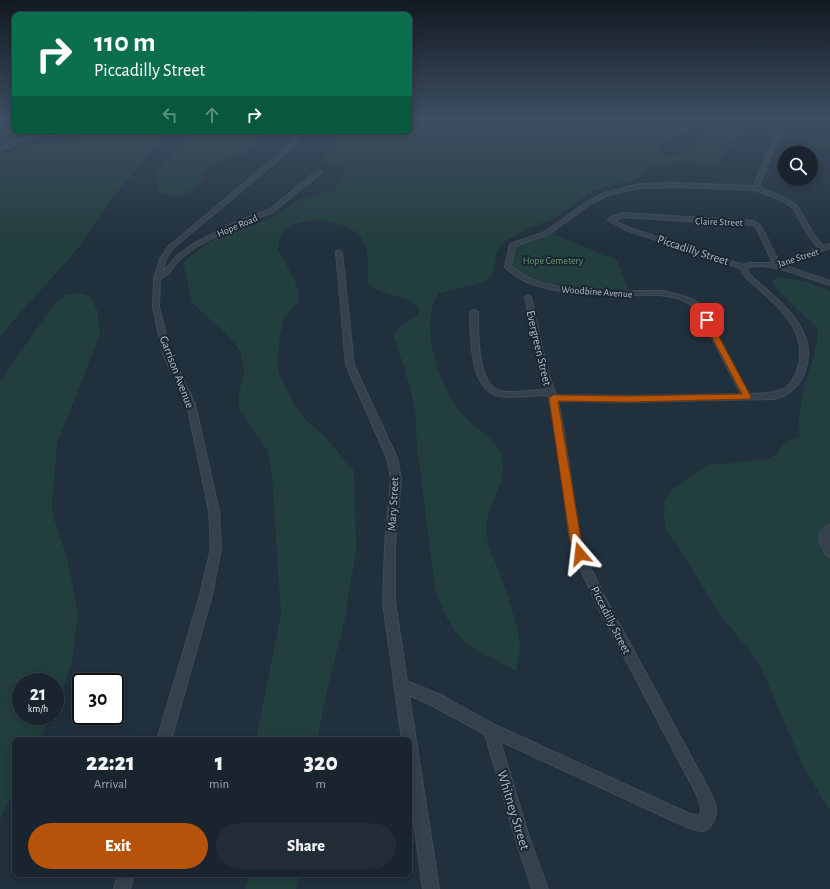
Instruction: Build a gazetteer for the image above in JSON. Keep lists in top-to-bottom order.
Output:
{
  "streets": {
    "street": [
      "Claire Street",
      "Hope Road",
      "Piccadilly Street",
      "Jane Street",
      "Woodbine Avenue",
      "Evergreen Street",
      "Garrison Avenue",
      "Mary Street",
      "Whitney Street"
    ]
  },
  "crossings": [
    ["Claire Street", "Piccadilly Street"],
    ["Claire Street", "Jane Street"],
    ["Hope Road", "Garrison Avenue"],
    ["Piccadilly Street", "Jane Street"],
    ["Piccadilly Street", "Woodbine Avenue"],
    ["Piccadilly Street", "Evergreen Street"],
    ["Piccadilly Street", "Mary Street"],
    ["Piccadilly Street", "Whitney Street"]
  ],
  "parks": ["Hope Cemetery"],
  "page": {
    "turn": ["110 m", "Piccadilly Street"],
    "speed": "21 km/h",
    "limit": "30",
    "eta": [
      "22:21",
      "Arrival",
      "1",
      "min",
      "320",
      "m"
    ],
    "buttons": ["Exit", "Share"]
  }
}
